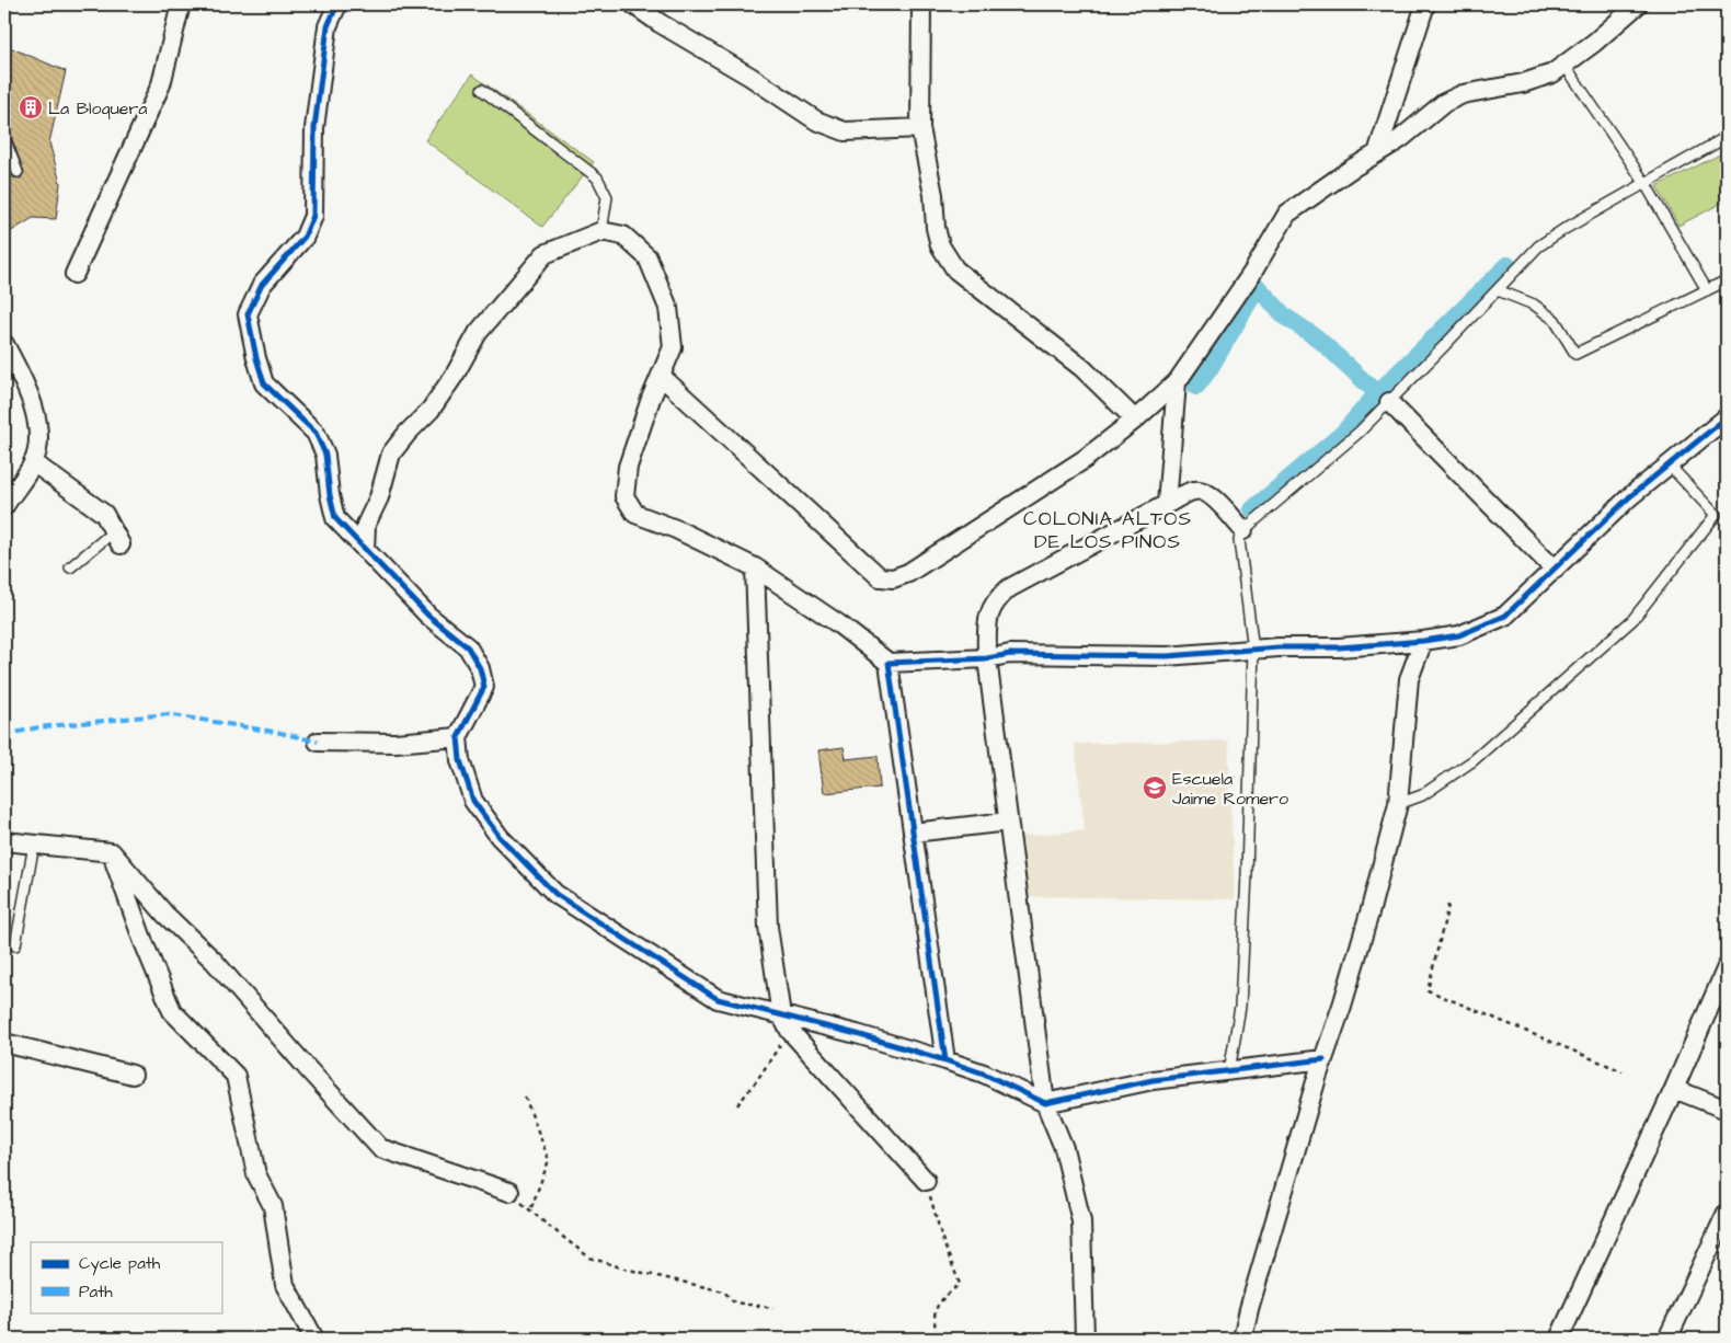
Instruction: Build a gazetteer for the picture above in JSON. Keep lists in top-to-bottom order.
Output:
{
  "districts": ["COLONIA ALTOS DE LOS PINOS"],
  "places": {
    "building": ["La Bloquera"],
    "school or university": ["Escuela Jaime Romero"]
  },
  "legend": ["Cycle path", "Path"]
}
